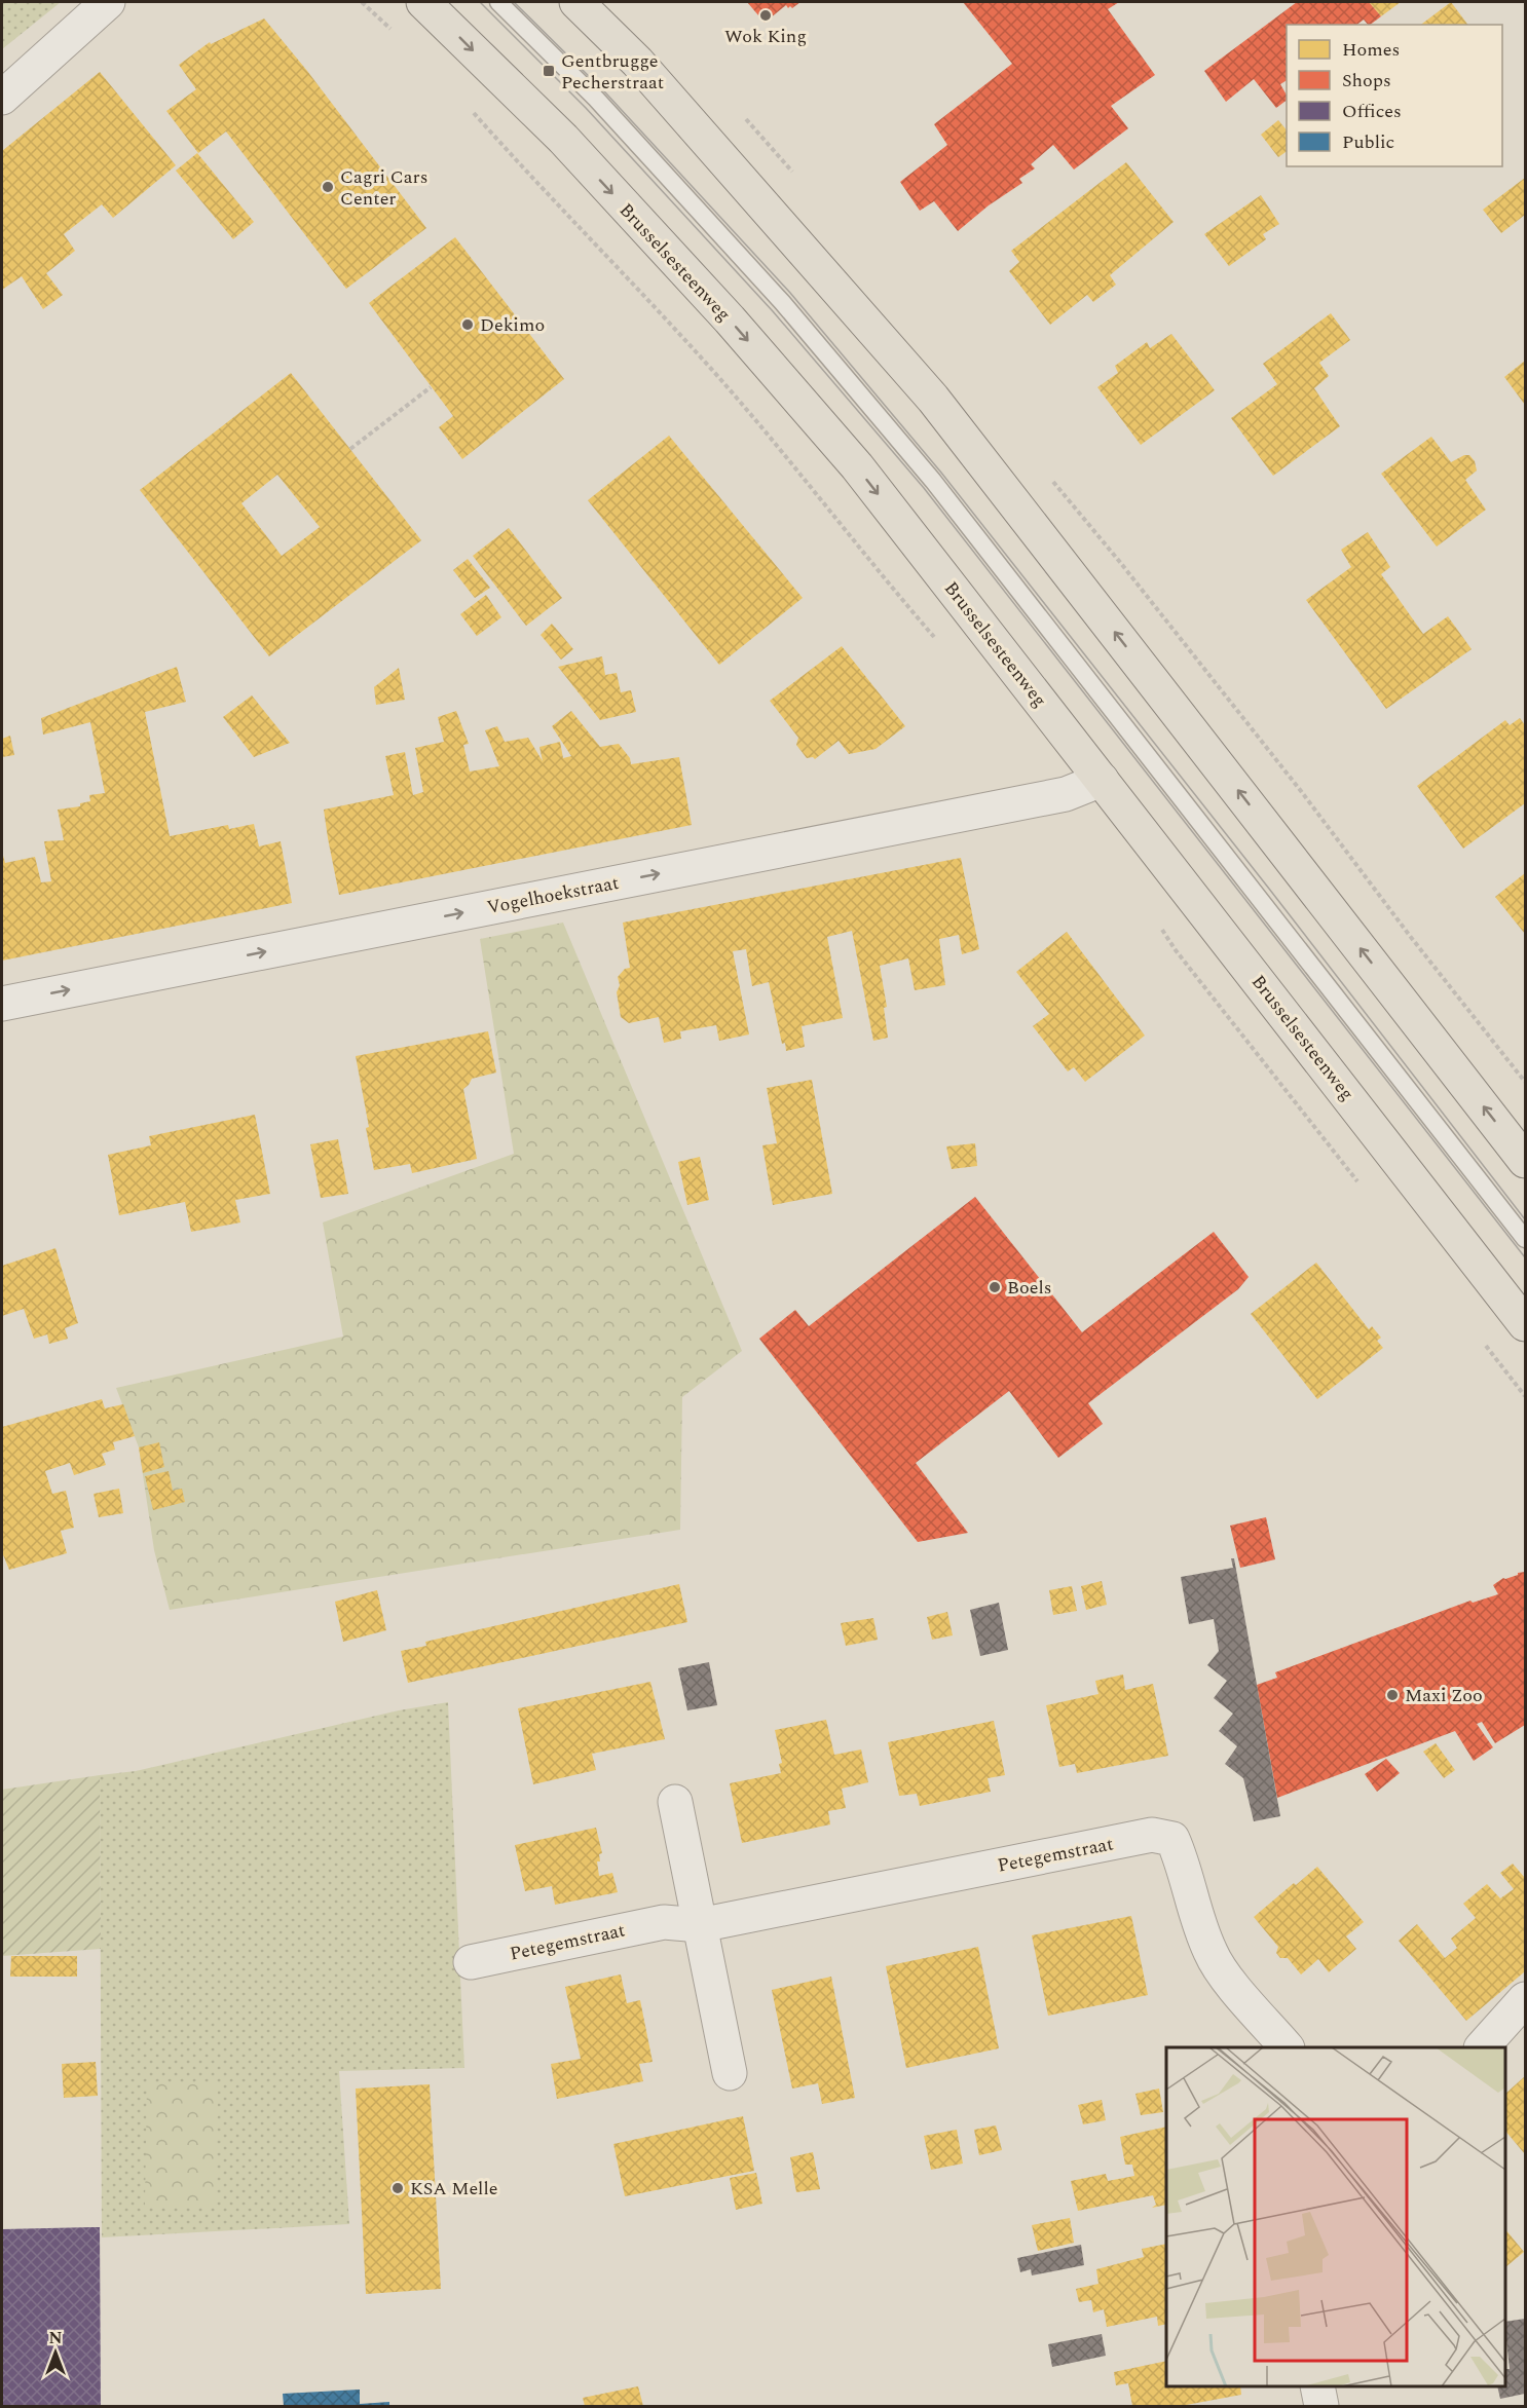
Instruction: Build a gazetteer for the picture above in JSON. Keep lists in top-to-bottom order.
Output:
{
  "streets": {
    "main road": ["Brusselsesteenweg"],
    "street": ["Vogelhoekstraat", "Petegemstraat"]
  },
  "crossings": [
    ["Brusselsesteenweg", "Vogelhoekstraat"]
  ],
  "one_way": ["Vogelhoekstraat"],
  "places": {
    "other": [
      "Wok King",
      "Cagri Cars Center",
      "Dekimo",
      "Boels",
      "Maxi Zoo",
      "KSA Melle"
    ],
    "transit": ["Gentbrugge Pecherstraat"]
  },
  "legend": [
    "Homes",
    "Shops",
    "Offices",
    "Public"
  ],
  "north": "top"
}
